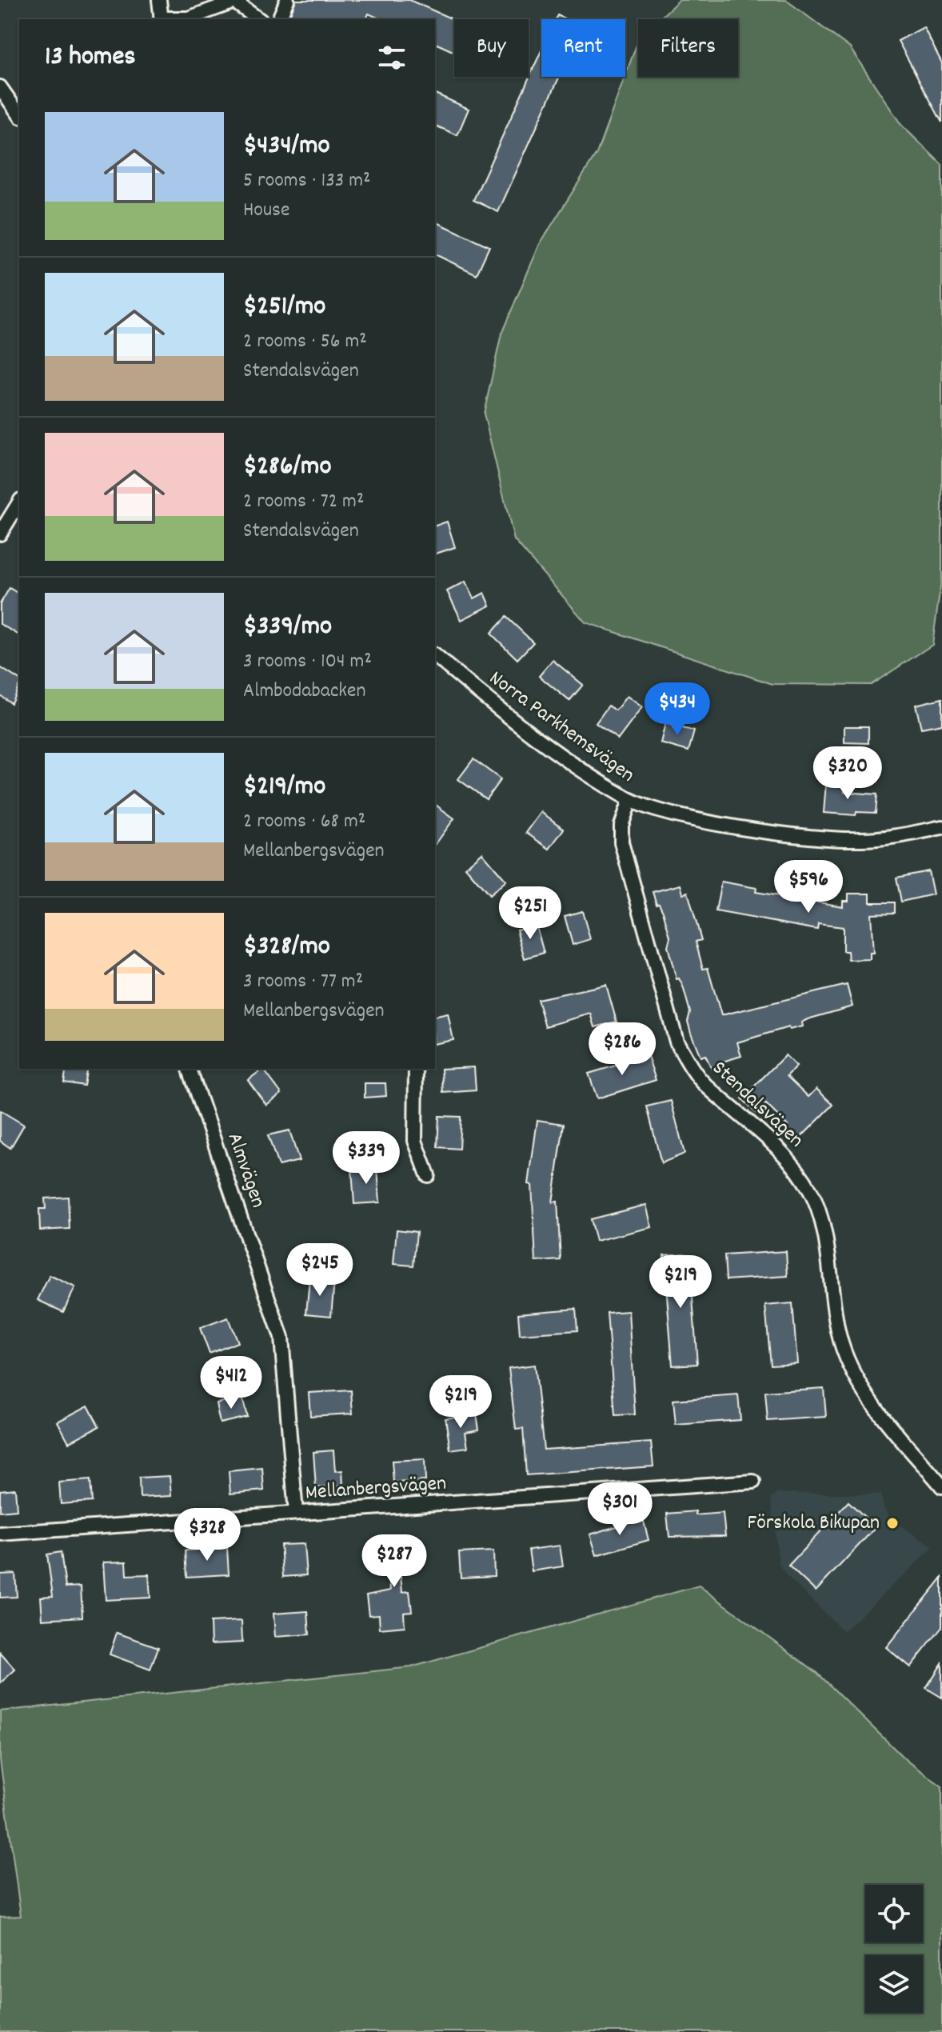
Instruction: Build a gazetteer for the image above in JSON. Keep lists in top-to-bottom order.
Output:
{
  "streets": {
    "street": [
      "Norra Parkhemsvägen",
      "Stendalsvägen",
      "Almvägen",
      "Mellanbergsvägen"
    ]
  },
  "crossings": [
    ["Norra Parkhemsvägen", "Stendalsvägen"],
    ["Almvägen", "Mellanbergsvägen"]
  ],
  "places": ["Förskola Bikupan"],
  "page": {
    "chip": ["Buy", "Rent", "Filters"],
    "heading": "13 homes",
    "list": [
      {
        "name": "$434/mo",
        "note": "5 rooms · 133 m² · House"
      },
      {
        "name": "$251/mo",
        "note": "2 rooms · 56 m² · Stendalsvägen"
      },
      {
        "name": "$286/mo",
        "note": "2 rooms · 72 m² · Stendalsvägen"
      },
      {
        "name": "$339/mo",
        "note": "3 rooms · 104 m² · Almbodabacken"
      },
      {
        "name": "$219/mo",
        "note": "2 rooms · 68 m² · Mellanbergsvägen"
      },
      {
        "name": "$328/mo",
        "note": "3 rooms · 77 m² · Mellanbergsvägen"
      }
    ],
    "price": [
      "$434",
      "$320",
      "$596",
      "$251",
      "$286",
      "$339",
      "$245",
      "$219",
      "$412",
      "$219",
      "$301",
      "$328",
      "$287"
    ]
  }
}
